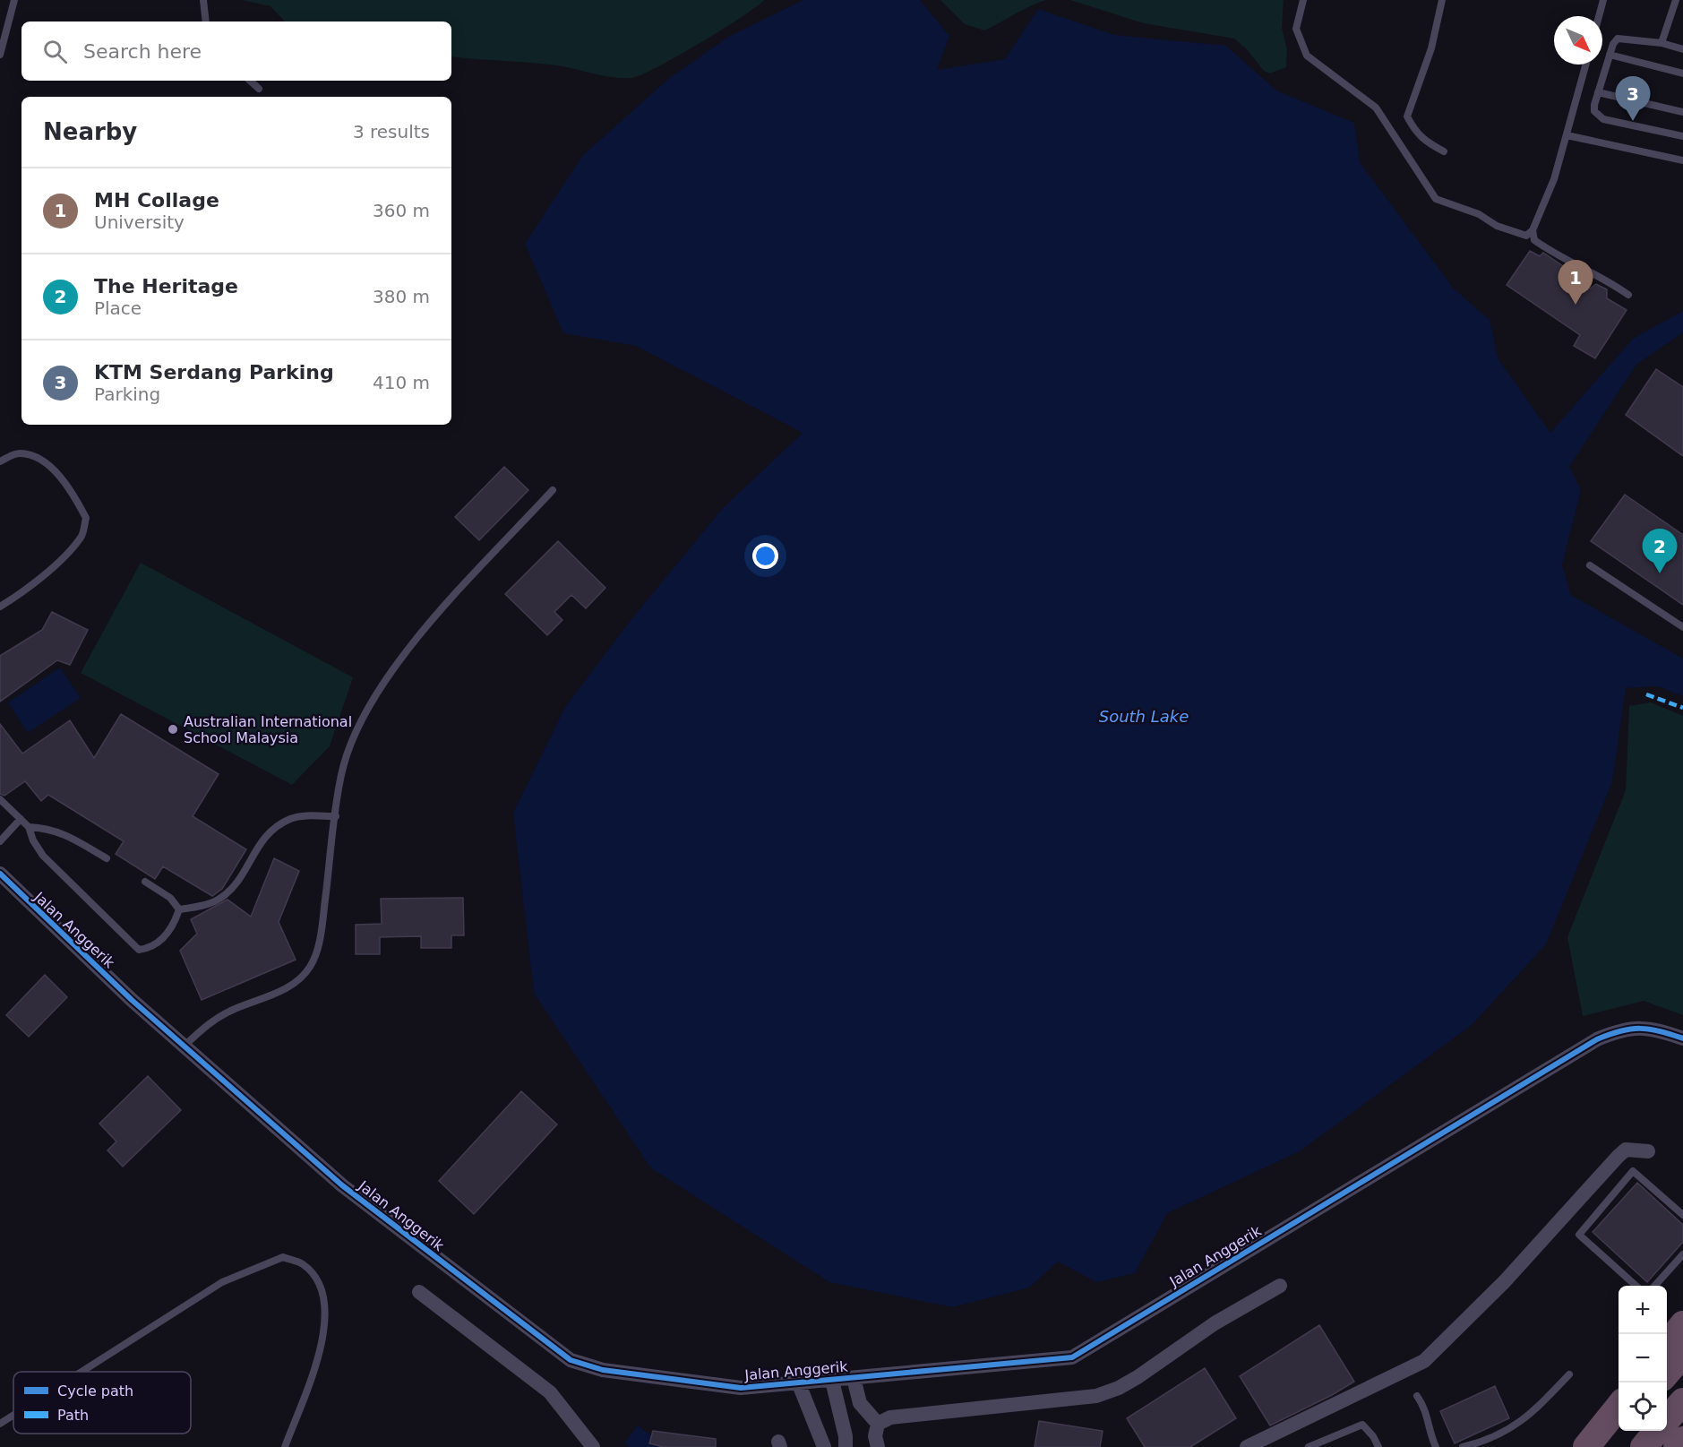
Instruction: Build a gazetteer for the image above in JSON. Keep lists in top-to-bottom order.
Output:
{
  "streets": {
    "street": ["Jalan Anggerik"]
  },
  "water": ["South Lake"],
  "places": ["Australian International School Malaysia"],
  "legend": ["Cycle path", "Path"],
  "north": "bottom right",
  "page": {
    "search": "Search here",
    "pins": ["3", "1", "2"],
    "heading": ["Nearby", "3 results"],
    "list": [
      {
        "mark": "1",
        "name": "MH Collage",
        "note": "University",
        "value": "360 m"
      },
      {
        "mark": "2",
        "name": "The Heritage",
        "note": "Place",
        "value": "380 m"
      },
      {
        "mark": "3",
        "name": "KTM Serdang Parking",
        "note": "Parking",
        "value": "410 m"
      }
    ],
    "map_buttons": ["+", "−"]
  }
}
